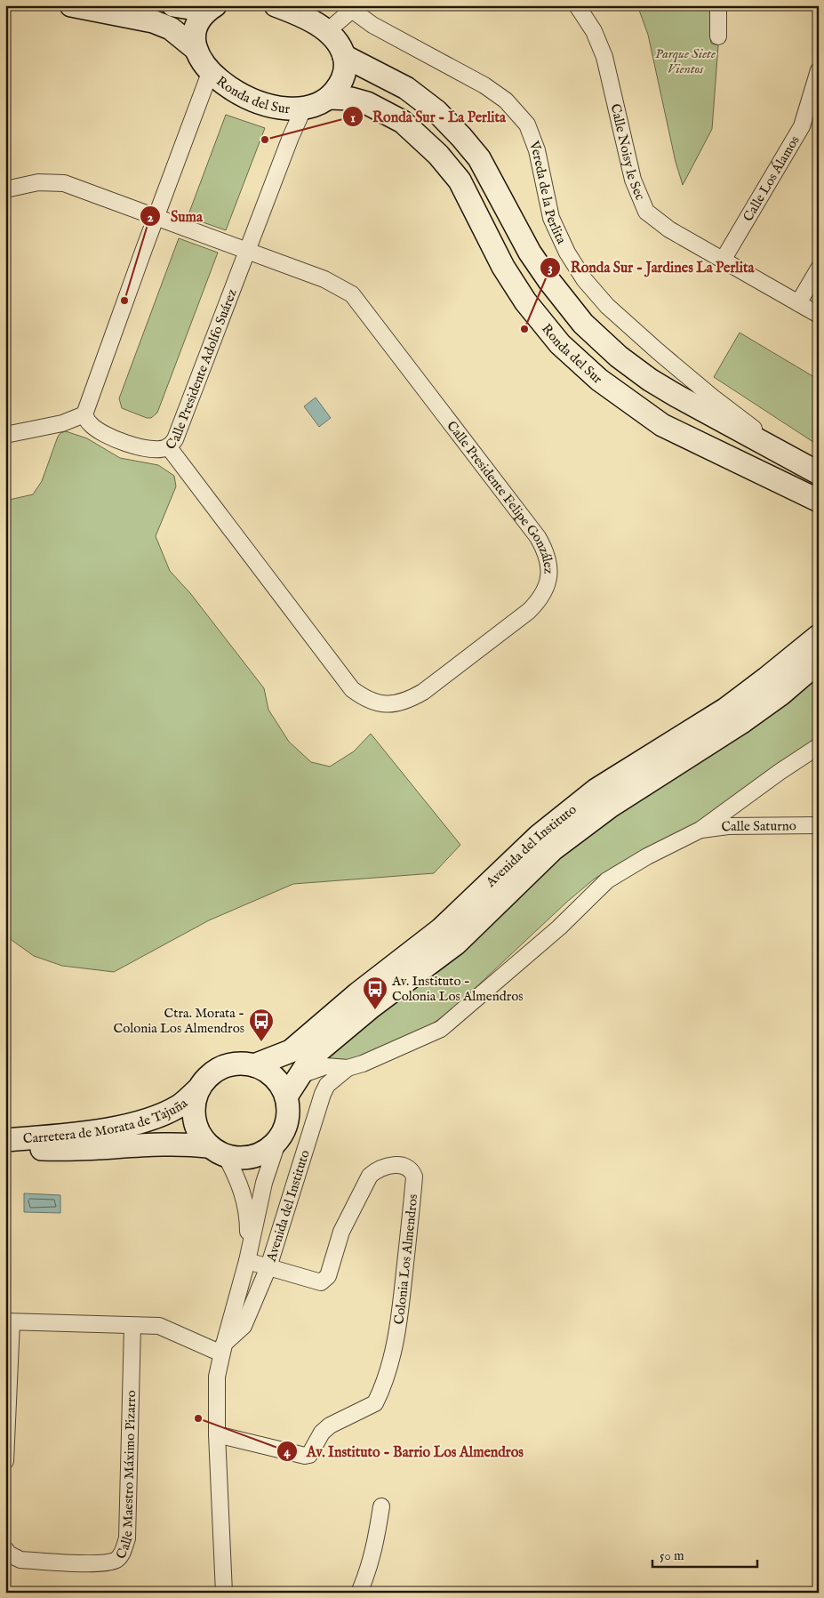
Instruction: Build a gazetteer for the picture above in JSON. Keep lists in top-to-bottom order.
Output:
{
  "streets": {
    "main road": ["Ronda del Sur", "Avenida del Instituto", "Carretera de Morata de Tajuña"],
    "street": [
      "Calle Noisy le Sec",
      "Calle Los Álamos",
      "Vereda de la Perlita",
      "Calle Presidente Adolfo Suárez",
      "Calle Presidente Felipe González",
      "Calle Saturno",
      "Colonia Los Almendros",
      "Calle Maestro Máximo Pizarro"
    ]
  },
  "crossings": [
    ["Ronda del Sur", "Vereda de la Perlita"],
    ["Ronda del Sur", "Calle Presidente Adolfo Suárez"],
    ["Calle Noisy le Sec", "Calle Los Álamos"],
    ["Calle Presidente Adolfo Suárez", "Calle Presidente Felipe González"],
    ["Calle Saturno", "Avenida del Instituto"],
    ["Avenida del Instituto", "Carretera de Morata de Tajuña"],
    ["Avenida del Instituto", "Colonia Los Almendros"]
  ],
  "parks": ["Parque Siete Vientos"],
  "places": {
    "other": [
      "Ronda Sur - La Perlita",
      "Suma",
      "Ronda Sur - Jardines La Perlita",
      "Av. Instituto - Barrio Los Almendros"
    ],
    "bus stop": ["Av. Instituto - Colonia Los Almendros", "Ctra. Morata - Colonia Los Almendros"]
  },
  "scale_bar": "50 m"
}
